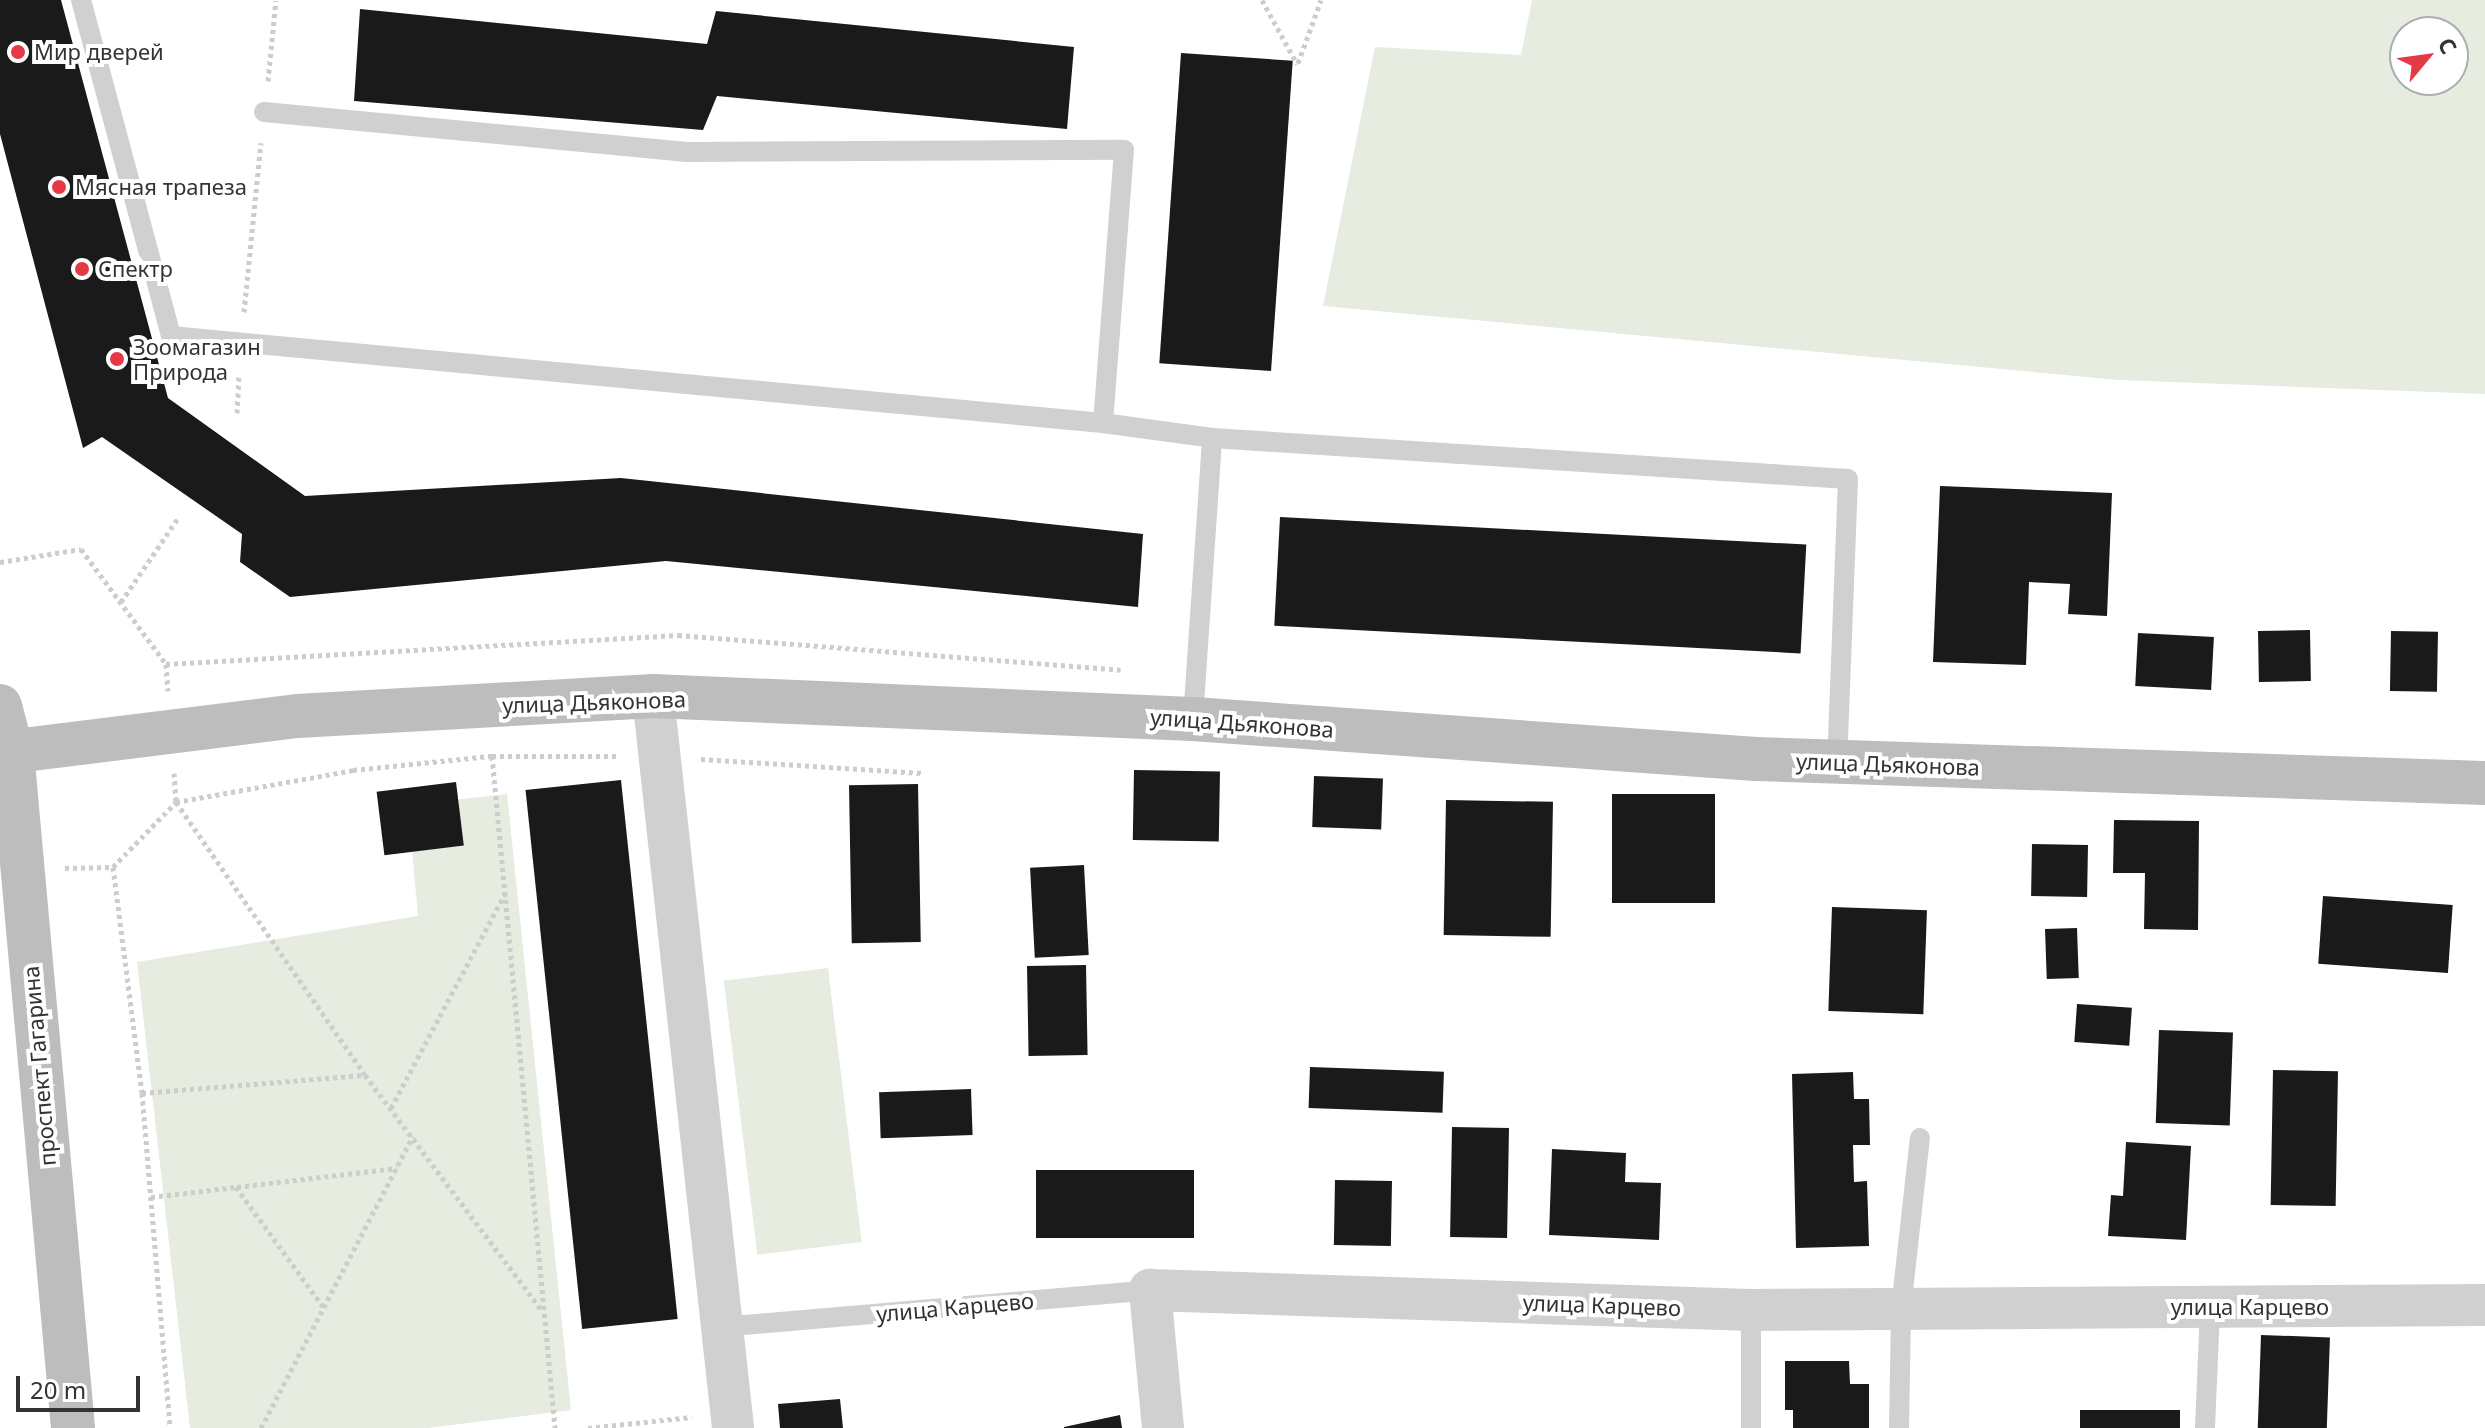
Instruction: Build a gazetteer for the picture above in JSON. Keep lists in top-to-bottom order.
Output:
{
  "streets": {
    "main road": ["улица Дьяконова", "проспект Гагарина"],
    "street": ["улица Карцево"]
  },
  "crossings": [
    ["улица Дьяконова", "проспект Гагарина"]
  ],
  "places": [
    "Мир дверей",
    "Мясная трапеза",
    "Спектр",
    "Зоомагазин Природа"
  ],
  "scale_bar": "20 m",
  "north": "top right"
}
